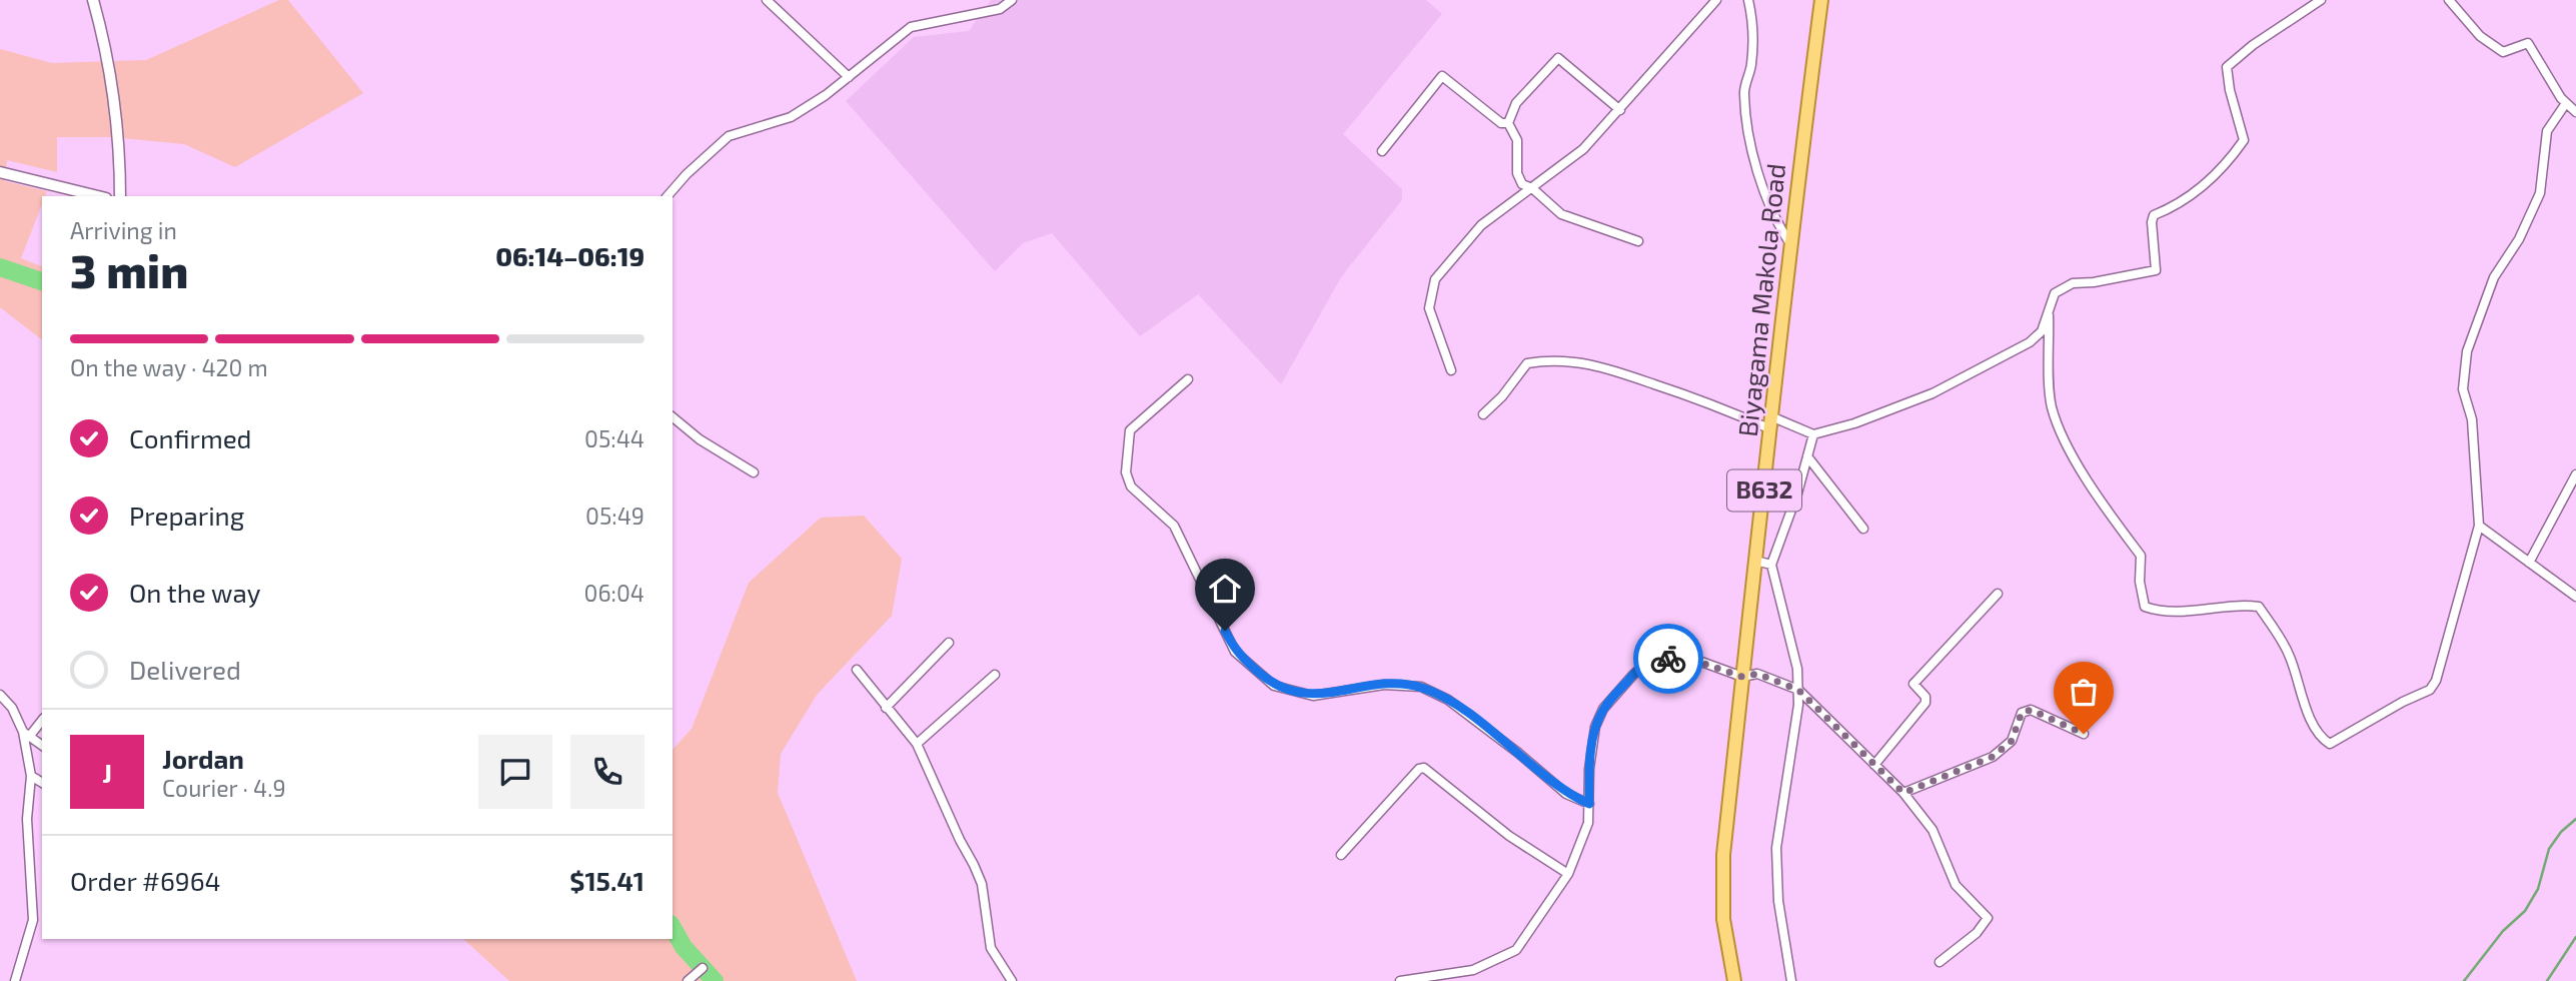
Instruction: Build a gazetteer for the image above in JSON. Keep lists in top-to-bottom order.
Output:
{
  "streets": {
    "main road": ["Biyagama Makola Road", "B632"]
  },
  "page": {
    "heading": ["3 min", "Arriving in", "06:14–06:19"],
    "panel": [
      "Jordan",
      "Courier · 4.9",
      "Order #6964",
      "$15.41"
    ],
    "bar": "On the way · 420 m",
    "list": [
      ["Confirmed", "05:44"],
      ["Preparing", "05:49"],
      ["On the way", "06:04"],
      "Delivered"
    ],
    "round": "J"
  }
}
